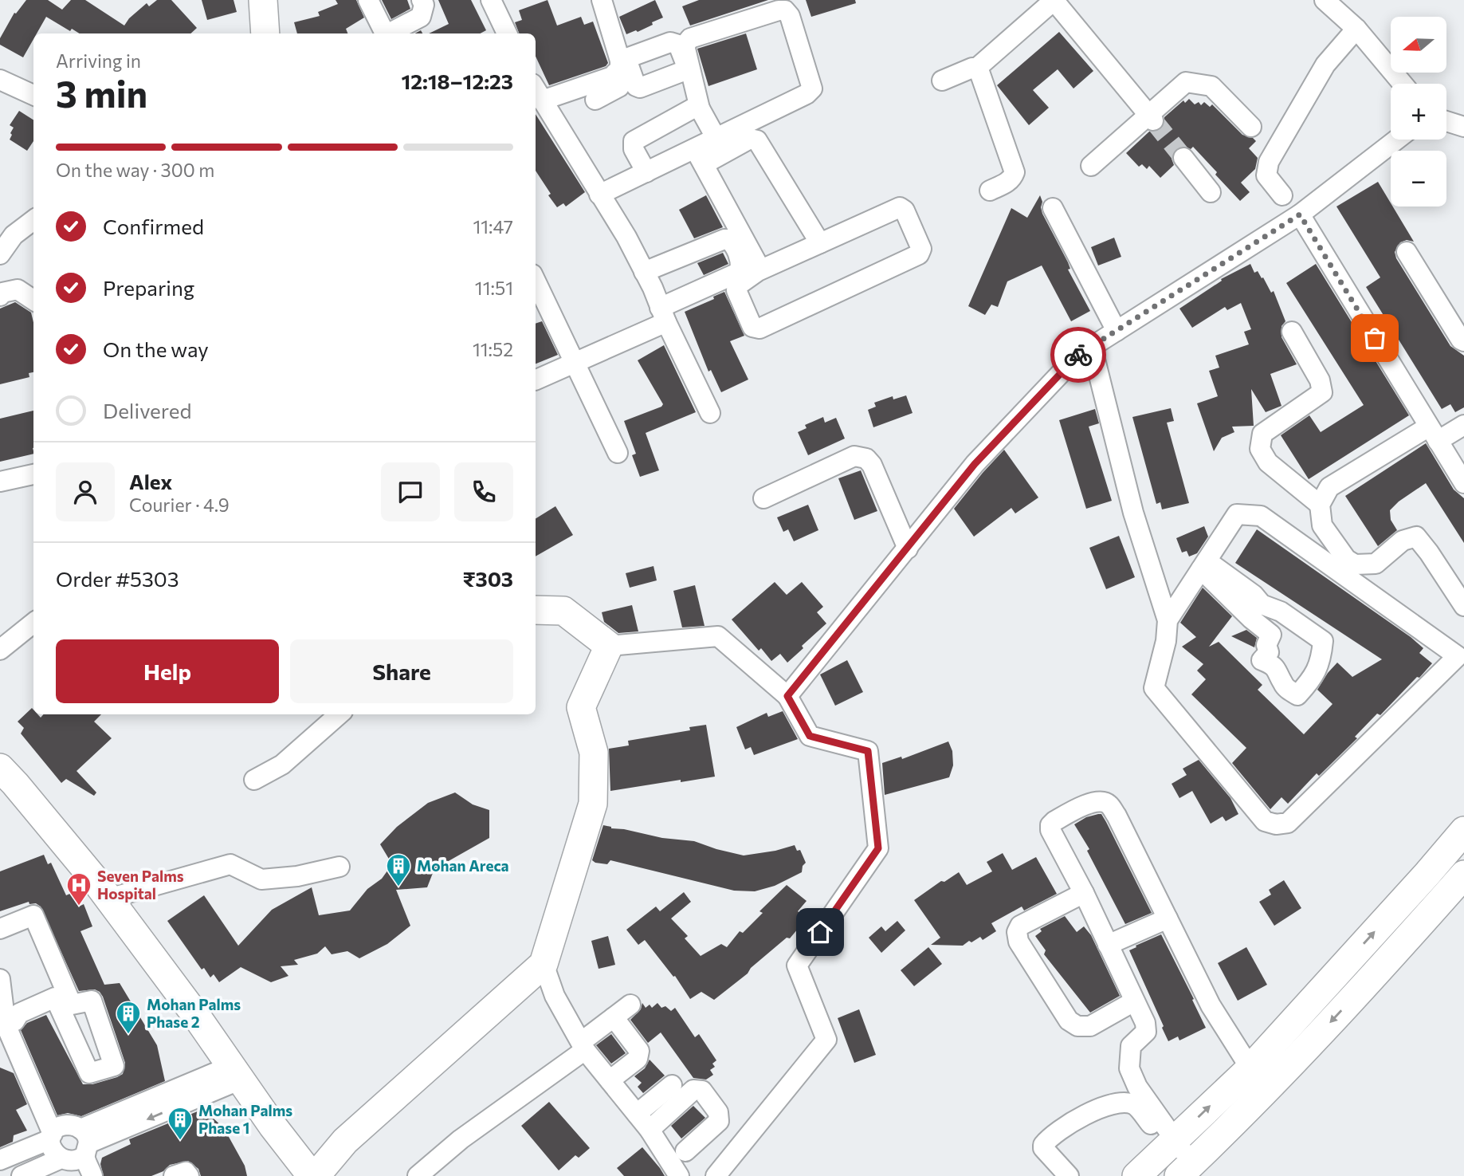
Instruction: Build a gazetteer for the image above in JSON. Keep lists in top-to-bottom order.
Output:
{
  "places": {
    "building": ["Mohan Areca", "Mohan Palms Phase 2", "Mohan Palms Phase 1"],
    "hospital": ["Seven Palms Hospital"]
  },
  "north": "left",
  "page": {
    "map_buttons": ["+", "−"],
    "heading": ["3 min", "Arriving in", "12:18–12:23"],
    "panel": [
      "Alex",
      "Courier · 4.9",
      "Order #5303",
      "₹303"
    ],
    "bar": "On the way · 300 m",
    "list": [
      ["Confirmed", "11:47"],
      ["Preparing", "11:51"],
      ["On the way", "11:52"],
      "Delivered"
    ],
    "buttons": ["Help", "Share"]
  }
}
